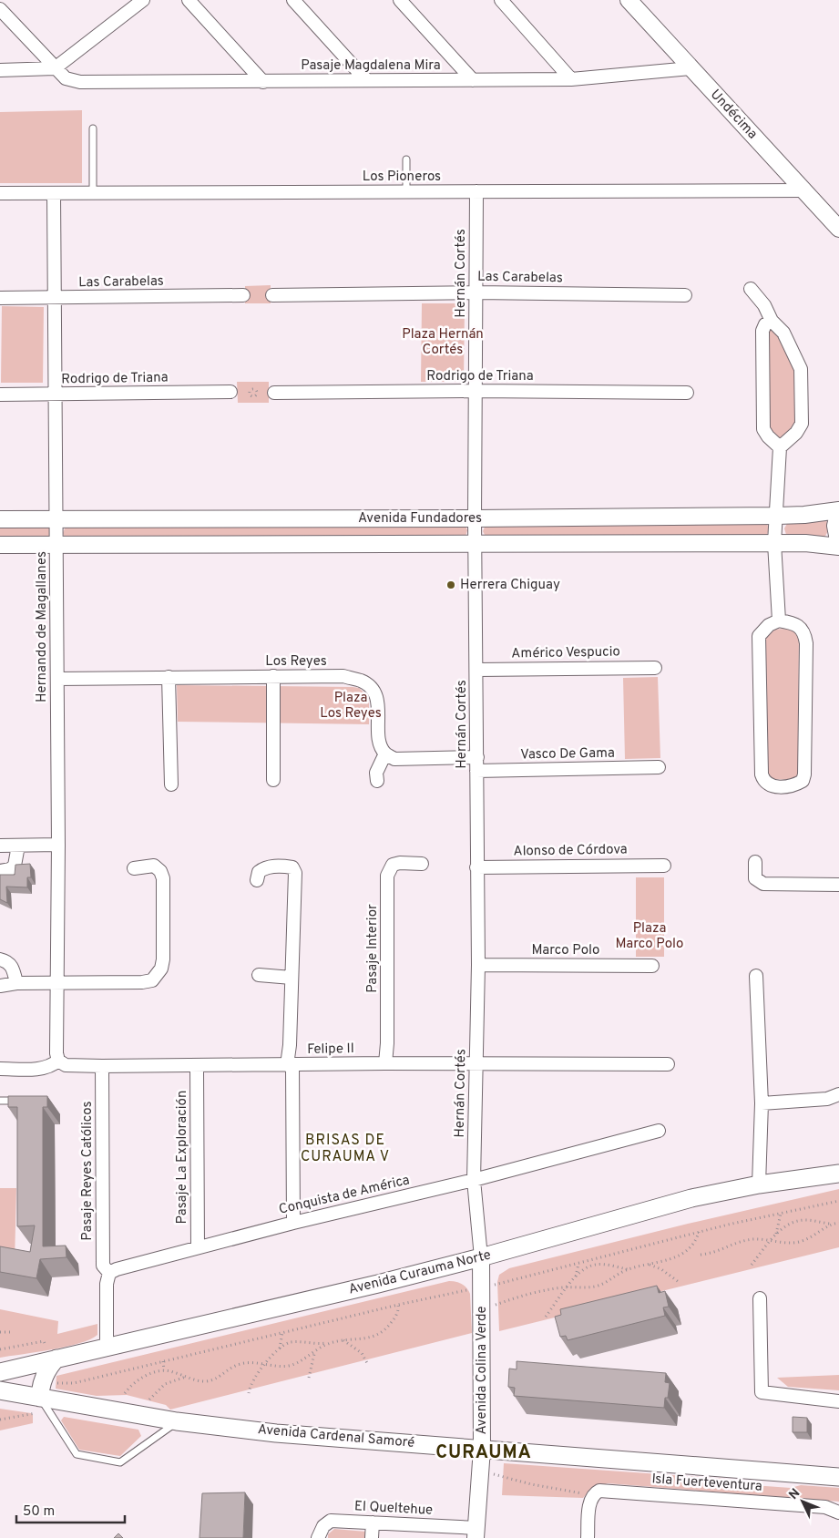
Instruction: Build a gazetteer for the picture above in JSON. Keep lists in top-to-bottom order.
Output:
{
  "streets": {
    "main road": ["Avenida Curauma Norte", "Avenida Cardenal Samoré"],
    "street": [
      "Pasaje Magdalena Mira",
      "Undécima",
      "Los Pioneros",
      "Hernán Cortés",
      "Las Carabelas",
      "Rodrigo de Triana",
      "Avenida Fundadores",
      "Hernando de Magallanes",
      "Américo Vespucio",
      "Los Reyes",
      "Vasco De Gama",
      "Alonso de Córdova",
      "Pasaje Interior",
      "Marco Polo",
      "Felipe II",
      "Pasaje La Exploración",
      "Pasaje Reyes Católicos",
      "Conquista de América",
      "Avenida Colina Verde",
      "Isla Fuerteventura",
      "El Queltehue"
    ]
  },
  "crossings": [
    ["Pasaje Magdalena Mira", "Undécima"],
    ["Undécima", "Los Pioneros"],
    ["Los Pioneros", "Hernán Cortés"],
    ["Los Pioneros", "Hernando de Magallanes"],
    ["Hernán Cortés", "Las Carabelas"],
    ["Hernán Cortés", "Rodrigo de Triana"],
    ["Hernán Cortés", "Avenida Fundadores"],
    ["Hernán Cortés", "Américo Vespucio"],
    ["Hernán Cortés", "Vasco De Gama"],
    ["Hernán Cortés", "Alonso de Córdova"],
    ["Hernán Cortés", "Marco Polo"],
    ["Hernán Cortés", "Felipe II"],
    ["Hernán Cortés", "Conquista de América"],
    ["Hernán Cortés", "Avenida Curauma Norte"],
    ["Hernán Cortés", "Avenida Colina Verde"],
    ["Las Carabelas", "Hernando de Magallanes"],
    ["Rodrigo de Triana", "Hernando de Magallanes"],
    ["Avenida Fundadores", "Hernando de Magallanes"],
    ["Hernando de Magallanes", "Los Reyes"],
    ["Hernando de Magallanes", "Felipe II"],
    ["Pasaje Interior", "Felipe II"],
    ["Felipe II", "Pasaje La Exploración"],
    ["Felipe II", "Pasaje Reyes Católicos"],
    ["Pasaje La Exploración", "Conquista de América"],
    ["Pasaje Reyes Católicos", "Conquista de América"],
    ["Avenida Curauma Norte", "Avenida Colina Verde"],
    ["Avenida Colina Verde", "Avenida Cardenal Samoré"],
    ["Avenida Colina Verde", "El Queltehue"]
  ],
  "districts": ["BRISAS DE CURAUMA V", "CURAUMA"],
  "parks": ["Plaza Hernán Cortés", "Plaza Los Reyes", "Plaza Marco Polo"],
  "places": ["Herrera Chiguay"],
  "scale_bar": "50 m",
  "north": "top left"
}
